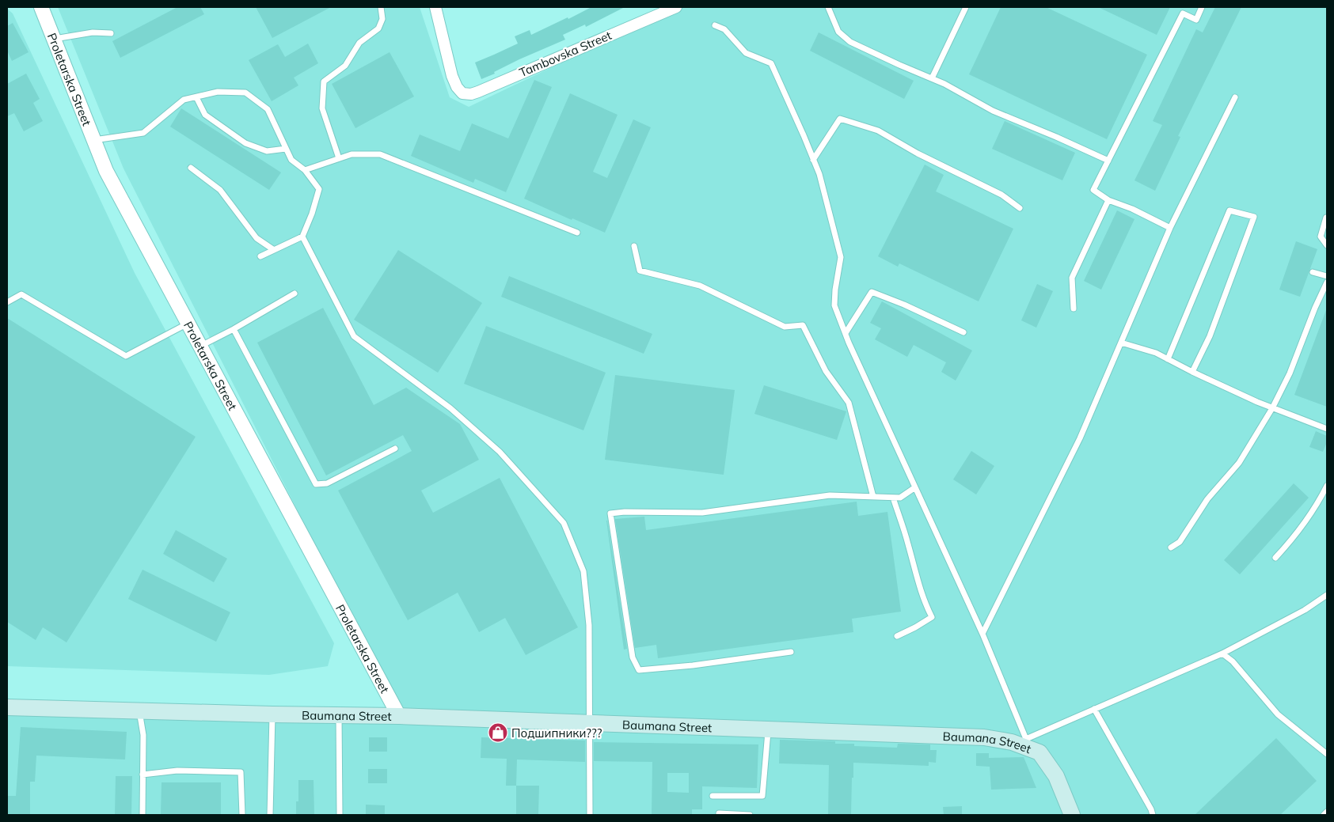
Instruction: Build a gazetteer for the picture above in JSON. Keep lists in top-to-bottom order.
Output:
{
  "streets": {
    "main road": ["Baumana Street"],
    "street": ["Tambovska Street", "Proletarska Street"]
  },
  "crossings": [
    ["Proletarska Street", "Baumana Street"]
  ],
  "places": {
    "shop": ["Подшипники???"]
  }
}
